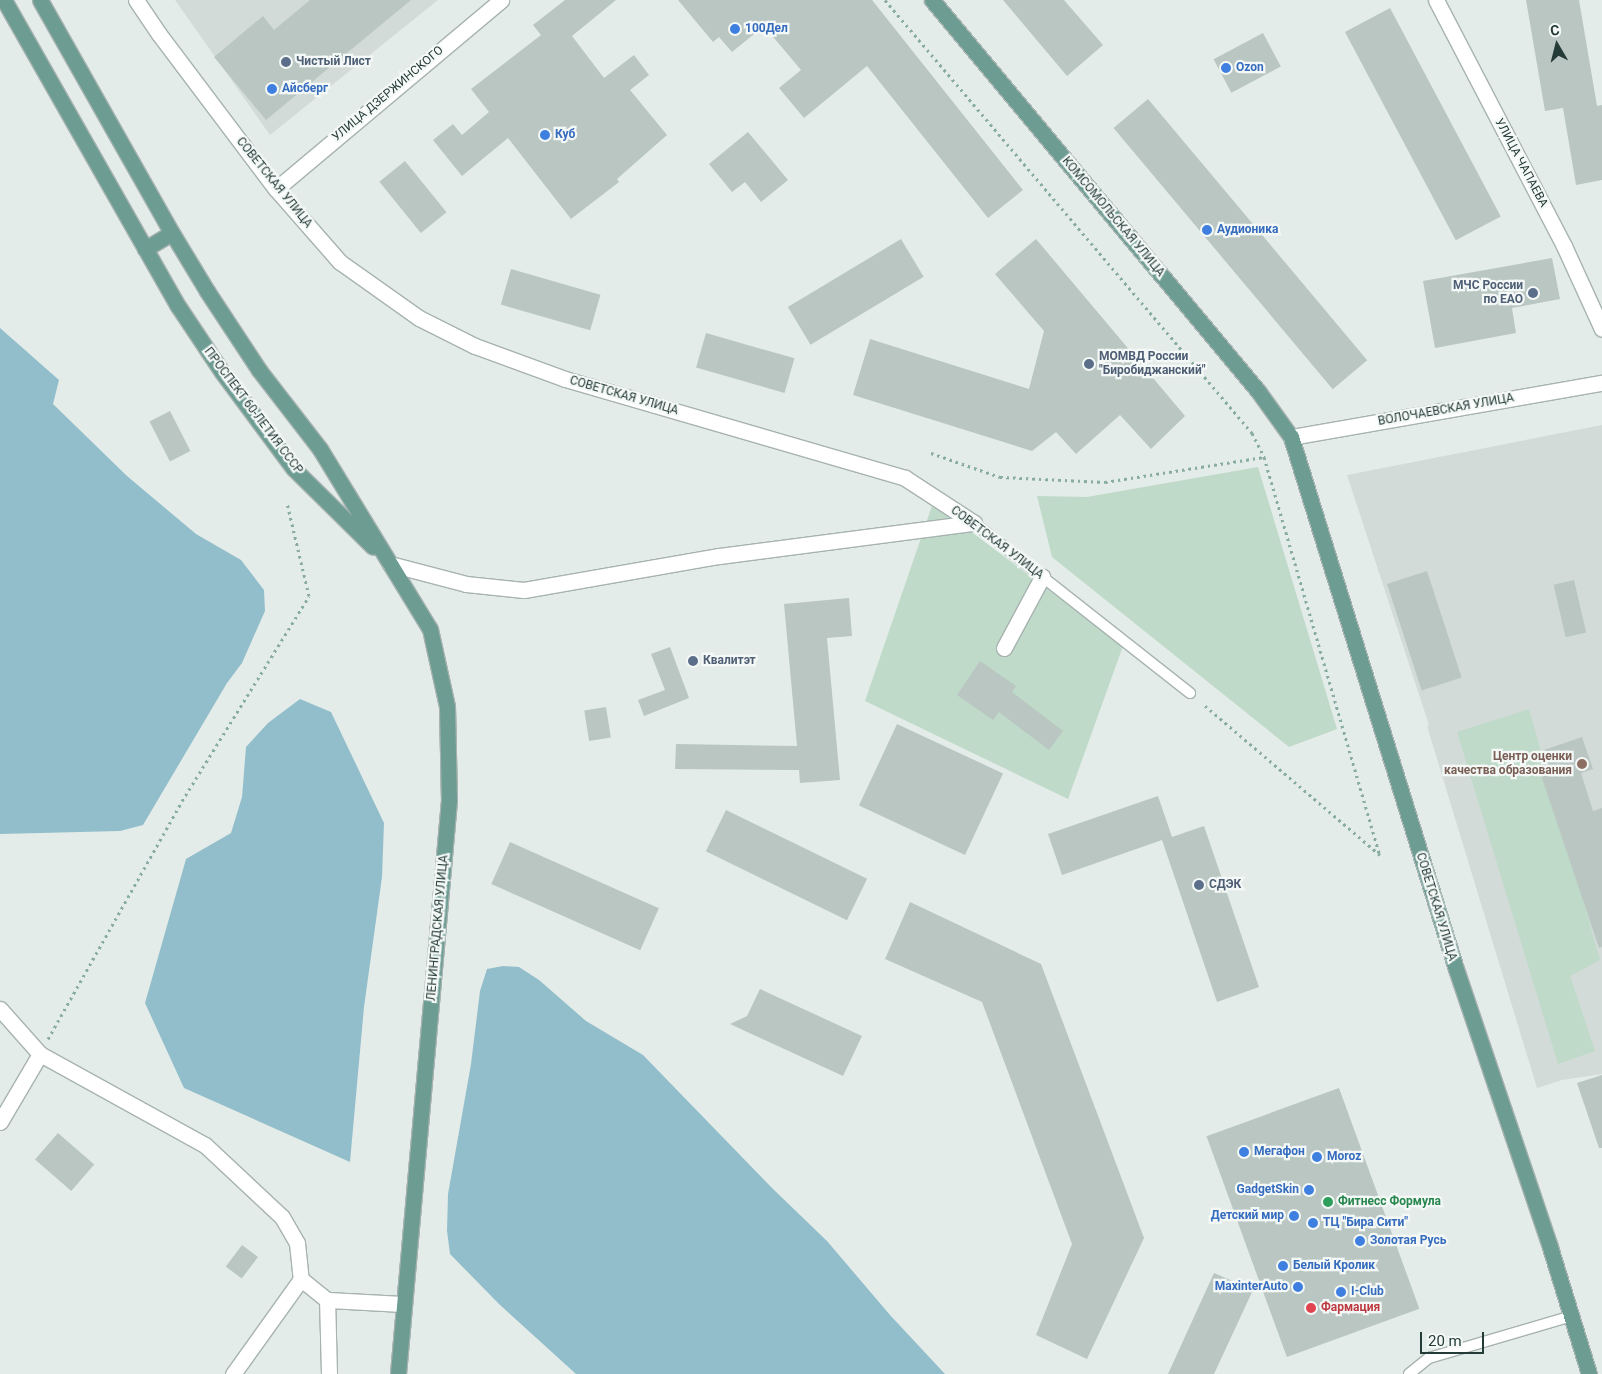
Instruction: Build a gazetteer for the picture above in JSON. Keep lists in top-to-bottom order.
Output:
{
  "streets": {
    "main road": [
      "СОВЕТСКАЯ УЛИЦА",
      "КОМСОМОЛЬСКАЯ УЛИЦА",
      "ПРОСПЕКТ 60-ЛЕТИЯ СССР",
      "ЛЕНИНГРАДСКАЯ УЛИЦА"
    ],
    "street": ["УЛИЦА ДЗЕРЖИНСКОГО", "УЛИЦА ЧАПАЕВА", "ВОЛОЧАЕВСКАЯ УЛИЦА"]
  },
  "crossings": [
    ["УЛИЦА ДЗЕРЖИНСКОГО", "СОВЕТСКАЯ УЛИЦА"],
    ["СОВЕТСКАЯ УЛИЦА", "КОМСОМОЛЬСКАЯ УЛИЦА"],
    ["СОВЕТСКАЯ УЛИЦА", "ВОЛОЧАЕВСКАЯ УЛИЦА"],
    ["КОМСОМОЛЬСКАЯ УЛИЦА", "ВОЛОЧАЕВСКАЯ УЛИЦА"],
    ["ПРОСПЕКТ 60-ЛЕТИЯ СССР", "ЛЕНИНГРАДСКАЯ УЛИЦА"]
  ],
  "places": [
    "100Дел",
    "Чистый Лист",
    "Ozon",
    "Айсберг",
    "Куб",
    "Аудионика",
    "МЧС России по ЕАО",
    "МОМВД России \"Биробиджанский\"",
    "Квалитэт",
    "Центр оценки качества образования",
    "СДЭК",
    "Мегафон",
    "Moroz",
    "GadgetSkin",
    "Фитнесс Формула",
    "Детский мир",
    "ТЦ \"Бира Сити\"",
    "Золотая Русь",
    "Белый Кролик",
    "MaxinterAuto",
    "I-Club",
    "Фармация"
  ],
  "scale_bar": "20 m",
  "north": "top"
}
